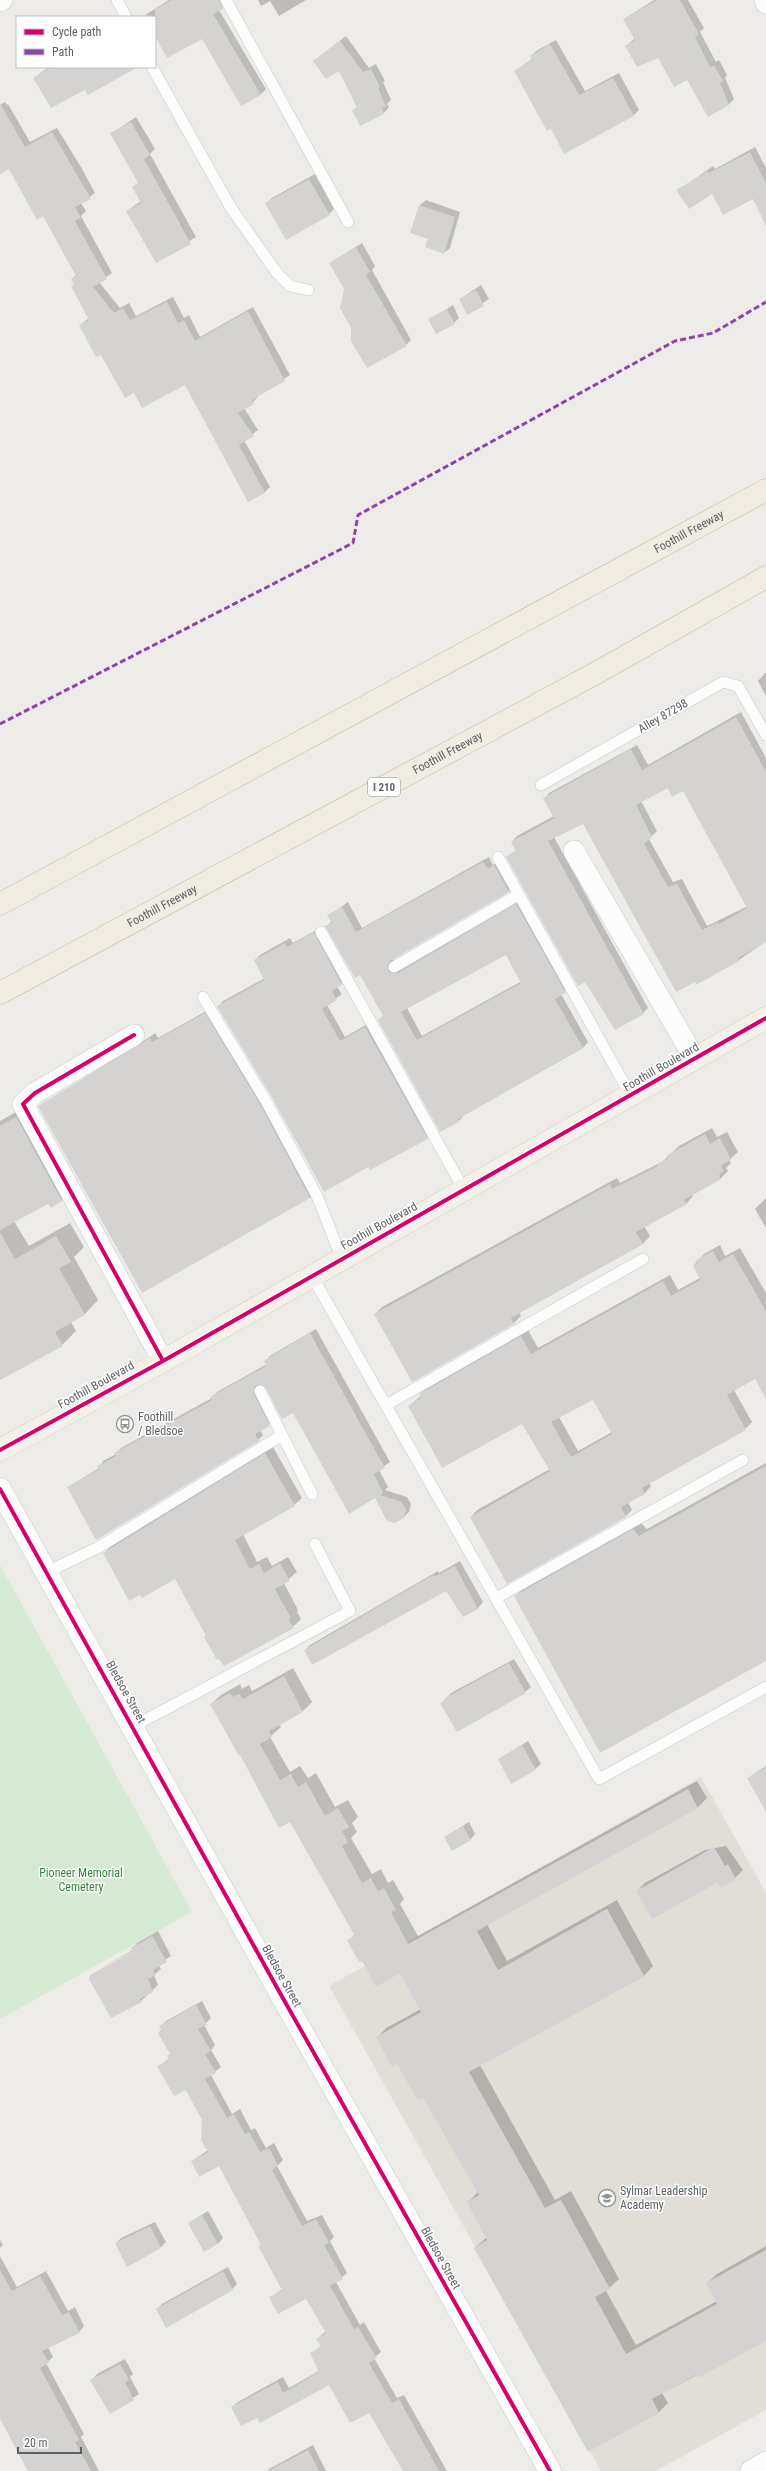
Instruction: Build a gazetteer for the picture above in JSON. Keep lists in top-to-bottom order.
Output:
{
  "streets": {
    "highway": ["Foothill Freeway", "I 210"],
    "main road": ["Foothill Boulevard"],
    "street": ["Bledsoe Street"],
    "lane": ["Alley 87298"]
  },
  "parks": ["Pioneer Memorial Cemetery"],
  "places": {
    "bus stop": ["Foothill / Bledsoe"],
    "school or university": ["Sylmar Leadership Academy"]
  },
  "legend": ["Cycle path", "Path"],
  "scale_bar": "20 m"
}
